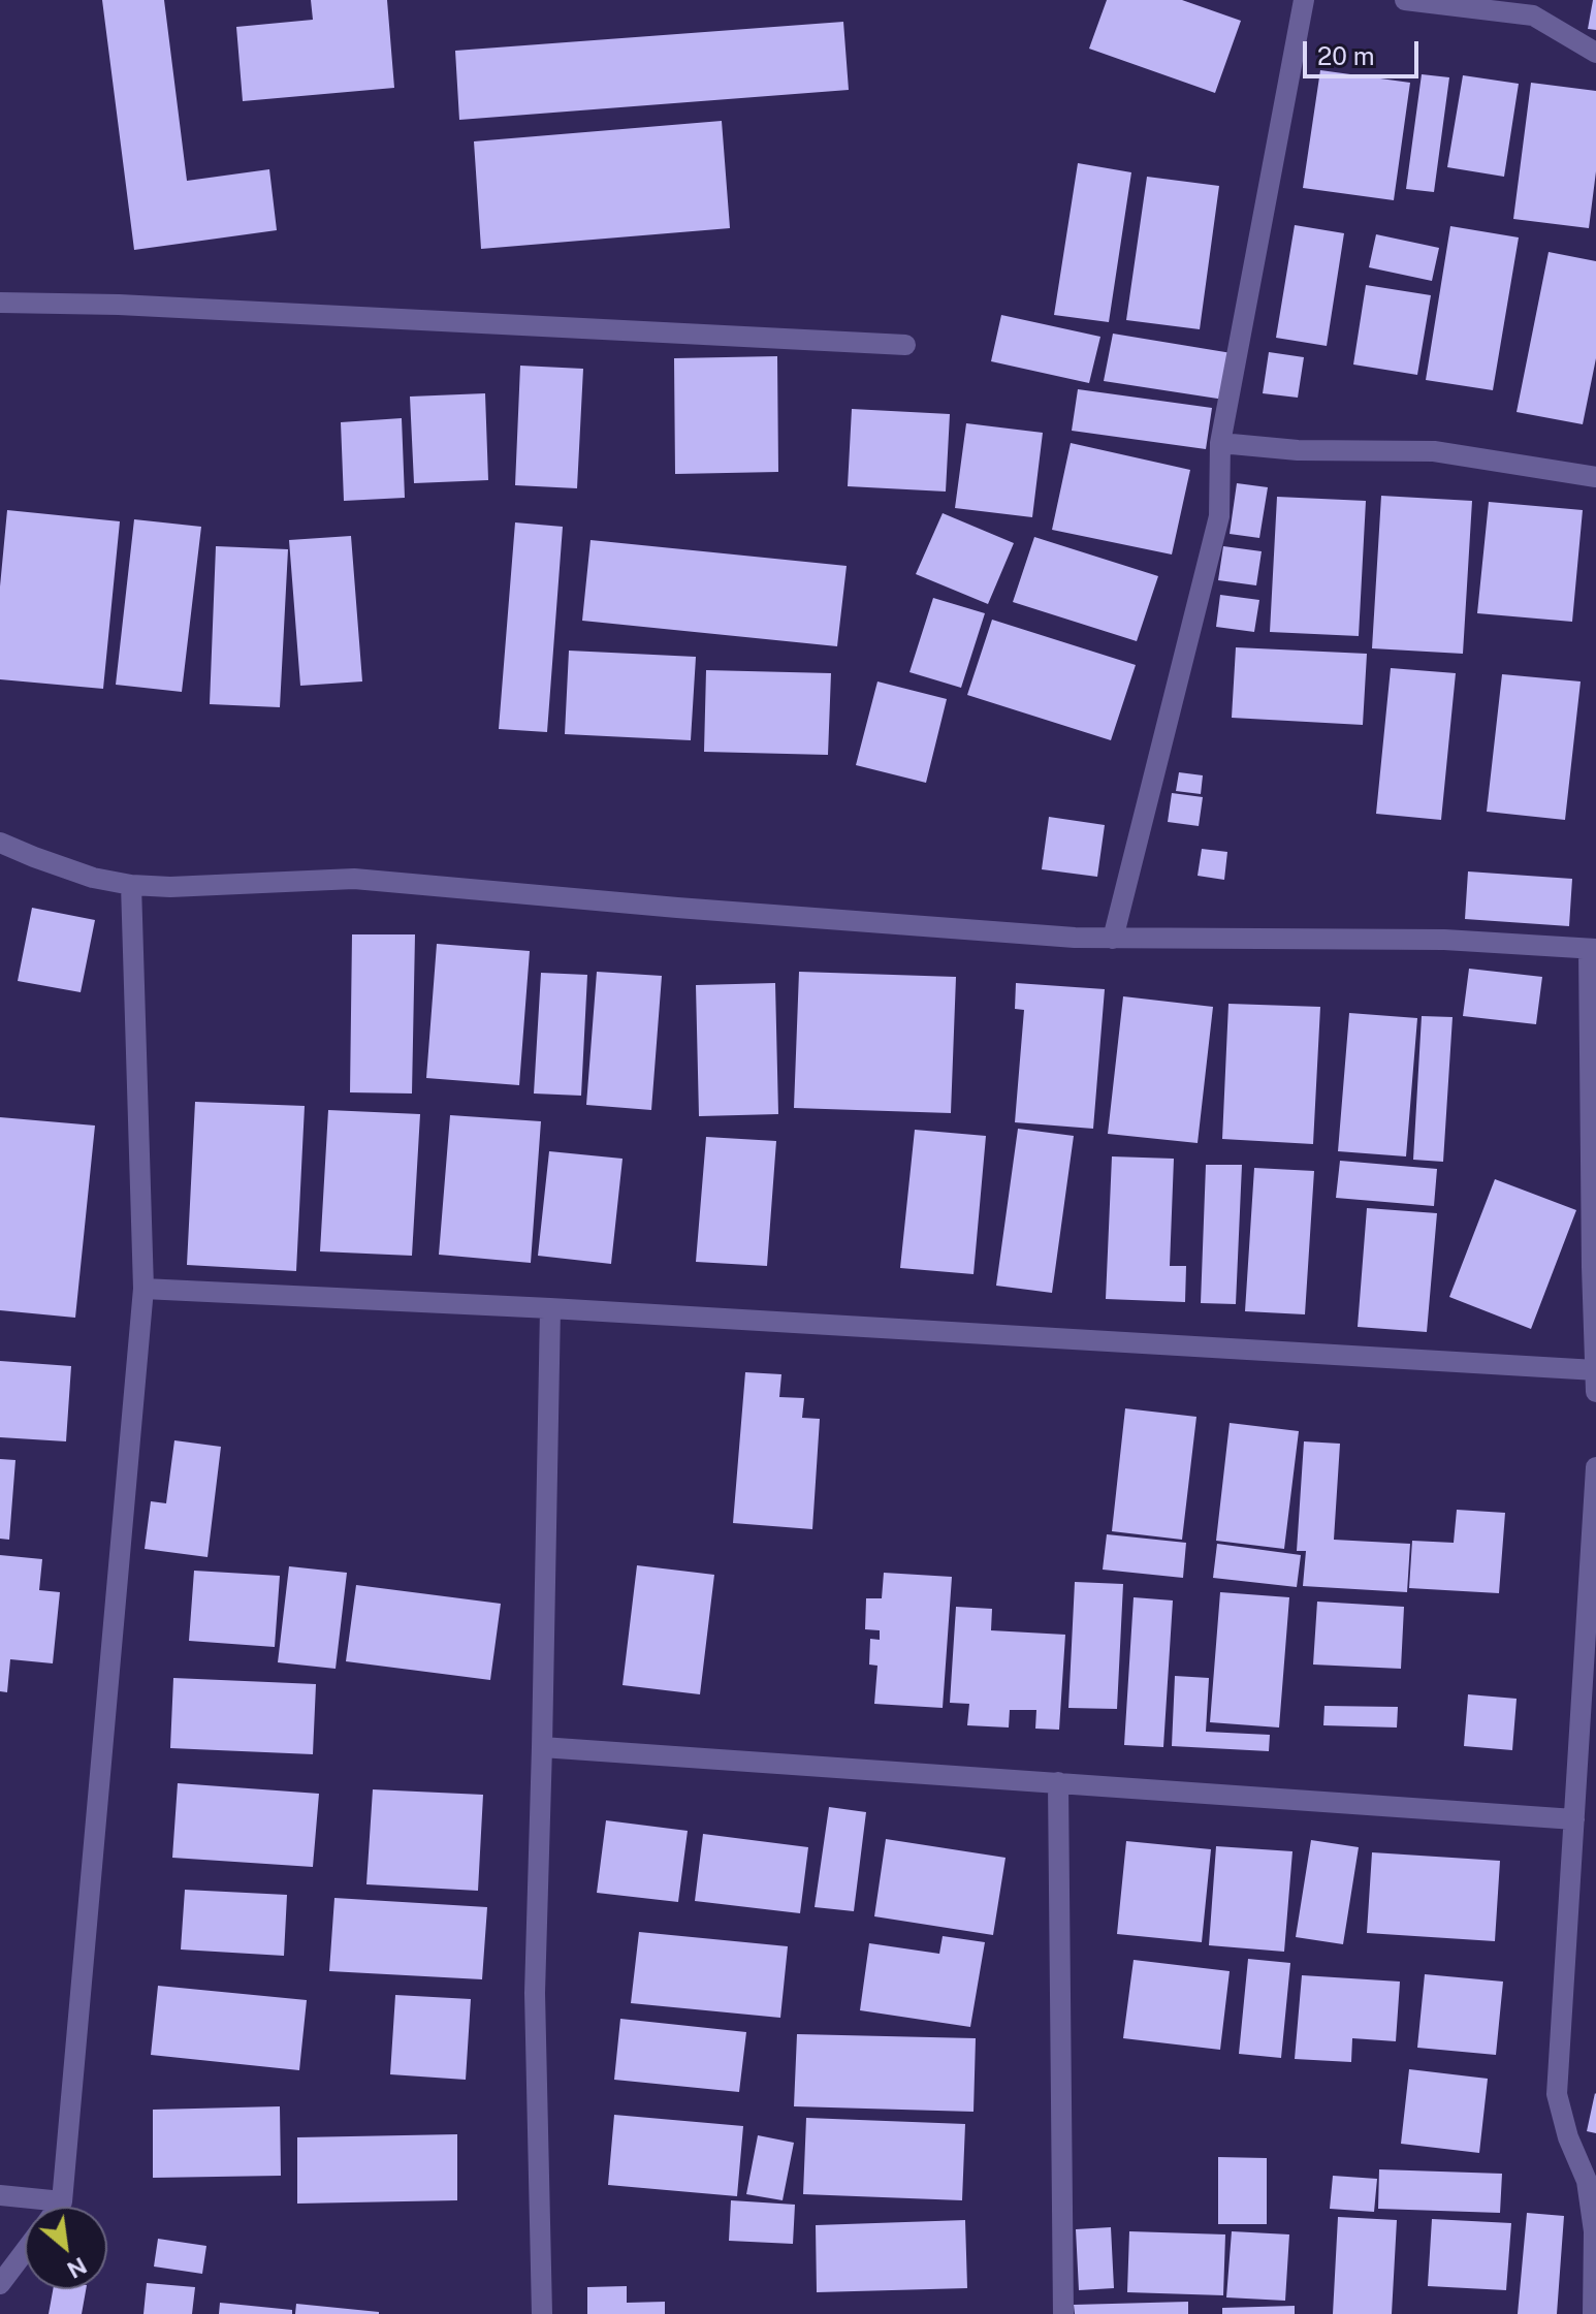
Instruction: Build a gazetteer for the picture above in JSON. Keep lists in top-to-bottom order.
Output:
{
  "scale_bar": "20 m",
  "north": "bottom right"
}
